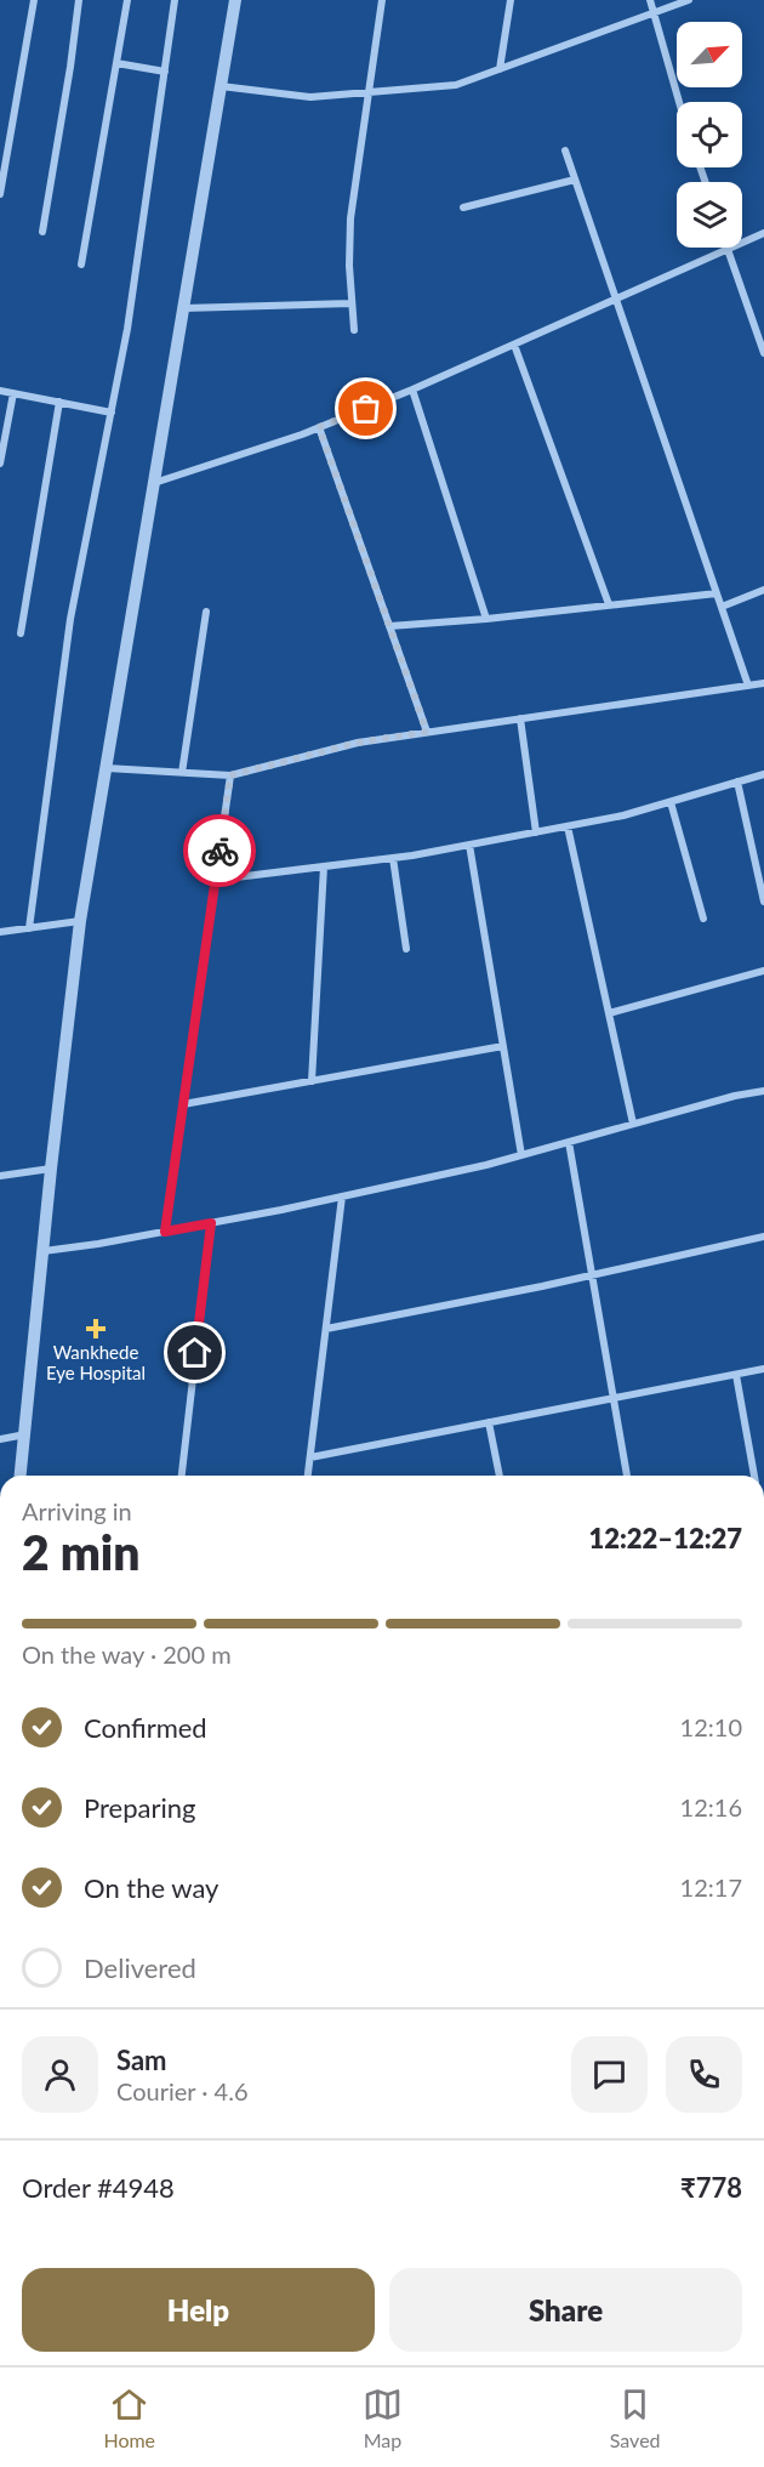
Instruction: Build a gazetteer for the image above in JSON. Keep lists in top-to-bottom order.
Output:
{
  "places": {
    "health": ["Wankhede Eye Hospital"]
  },
  "north": "top right",
  "page": {
    "heading": ["2 min", "Arriving in", "12:22–12:27"],
    "panel": [
      "Sam",
      "Courier · 4.6",
      "Order #4948",
      "₹778"
    ],
    "bar": "On the way · 200 m",
    "list": [
      ["Confirmed", "12:10"],
      ["Preparing", "12:16"],
      ["On the way", "12:17"],
      "Delivered"
    ],
    "buttons": ["Help", "Share"],
    "tabs": ["Home", "Map", "Saved"]
  }
}
